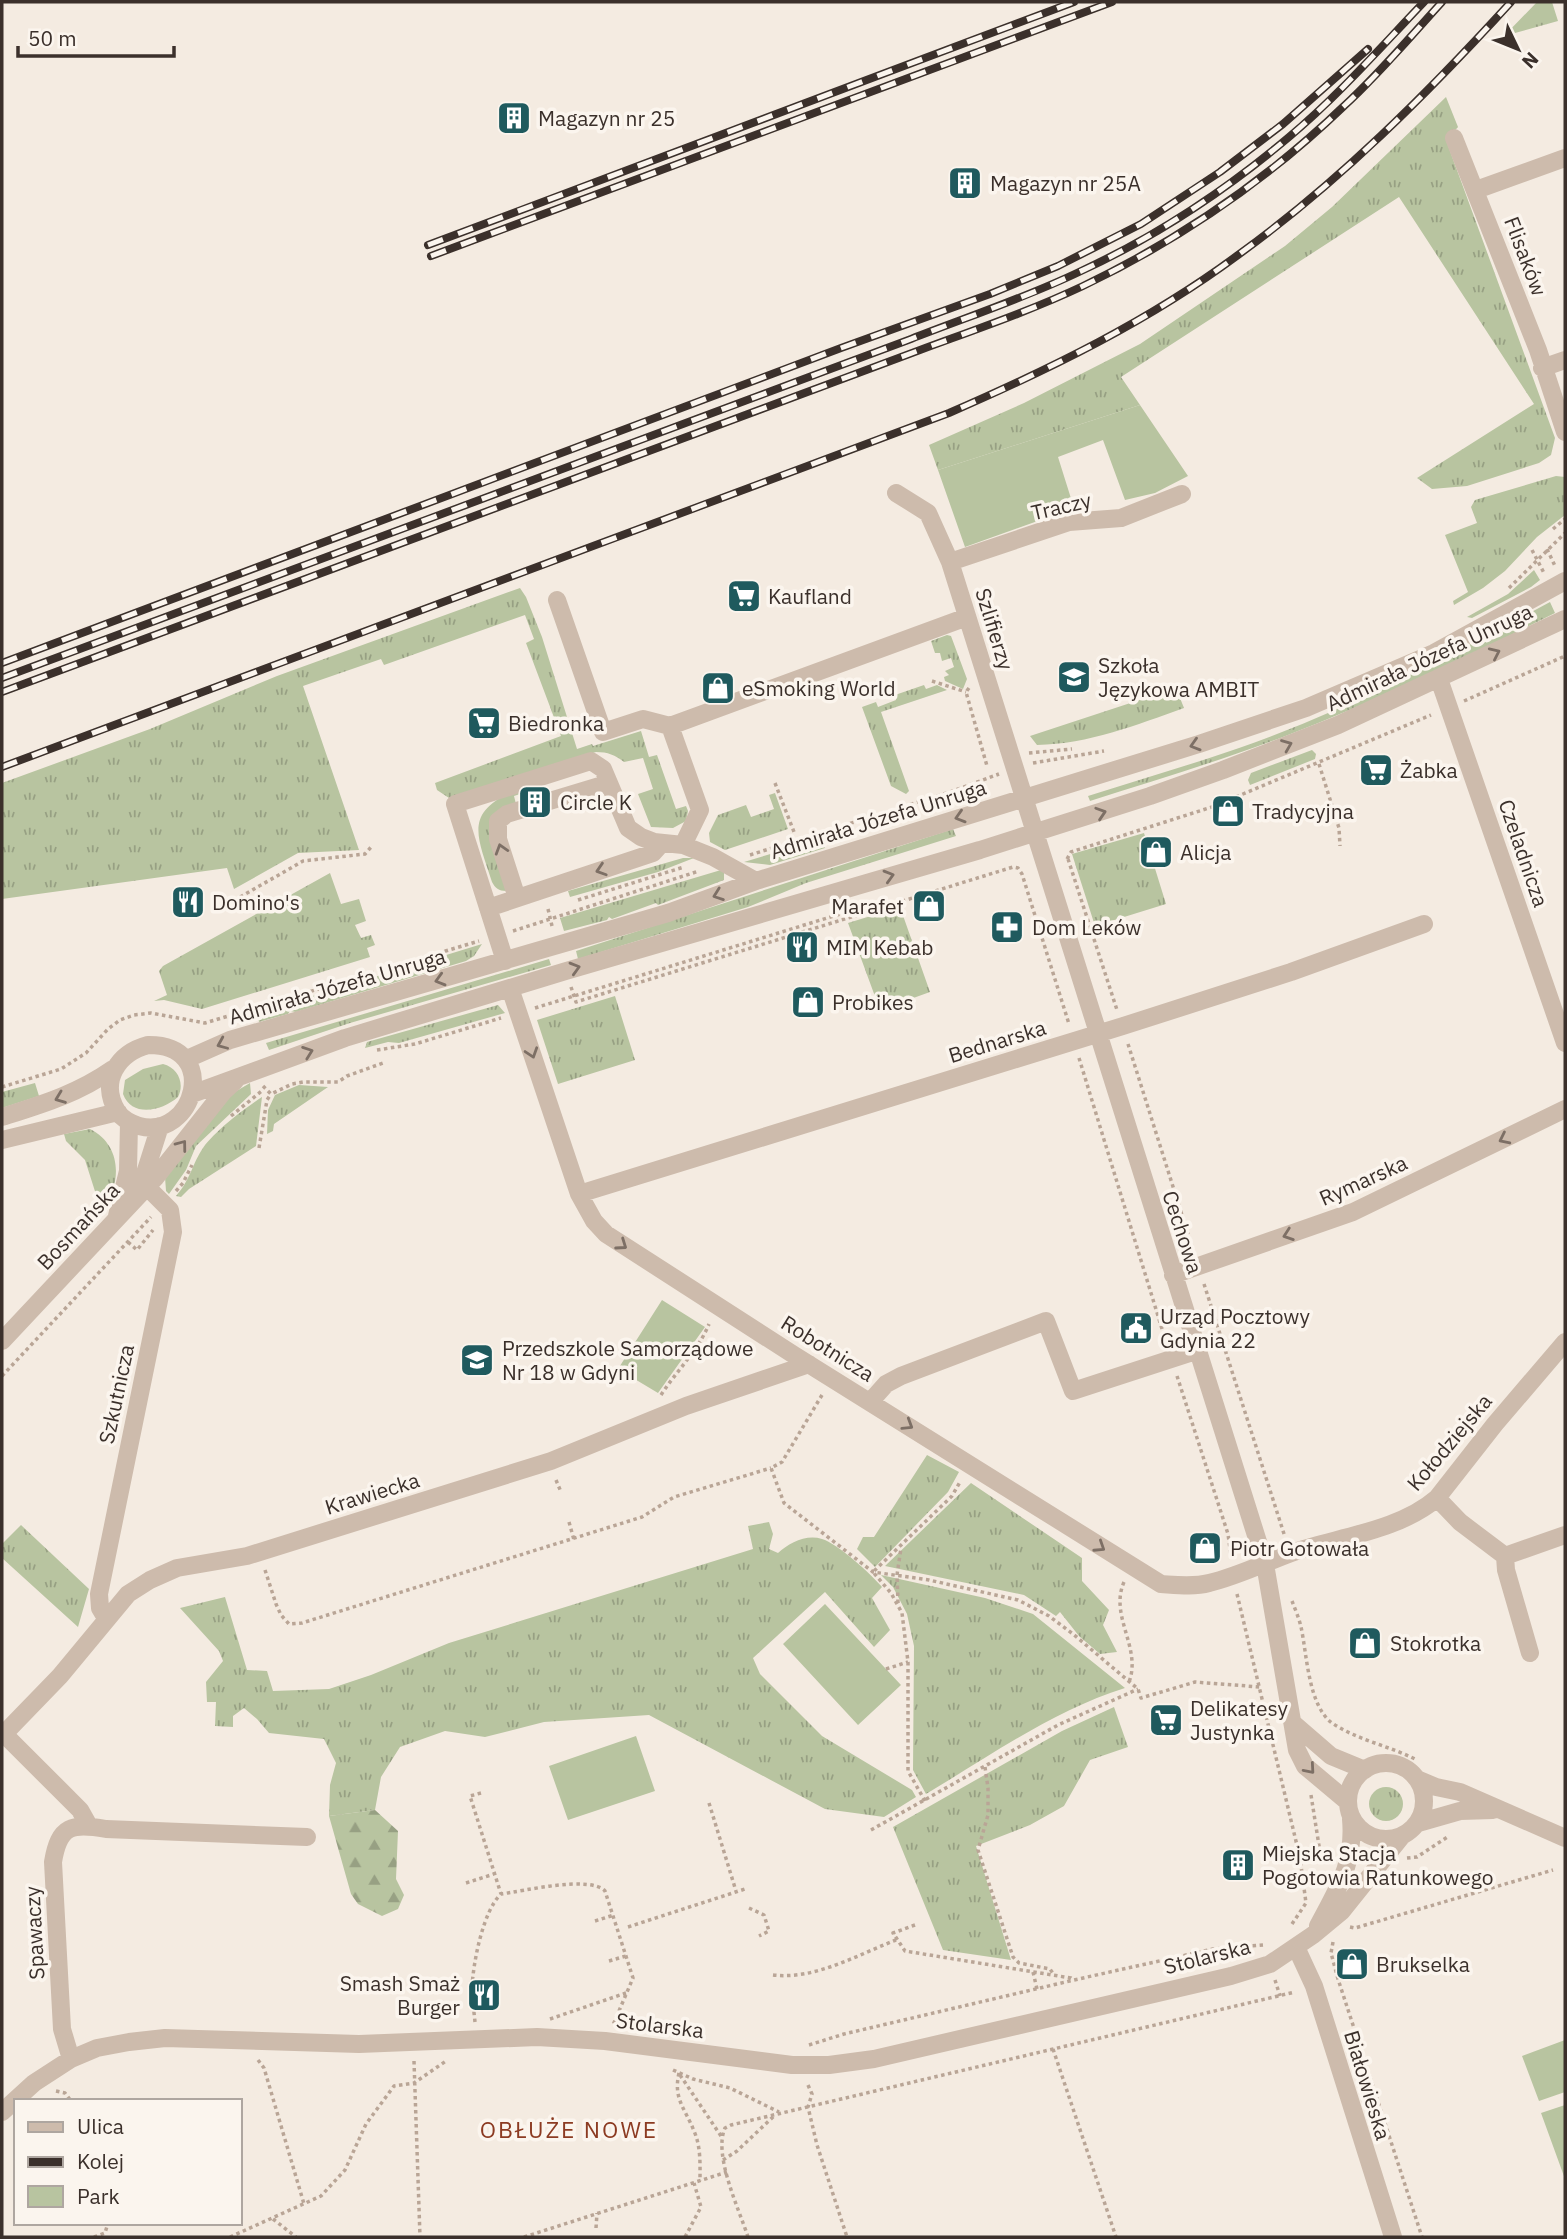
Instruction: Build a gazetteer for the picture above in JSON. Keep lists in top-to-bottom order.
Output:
{
  "streets": {
    "street": [
      "Flisaków",
      "Traczy",
      "Szlifierzy",
      "Admirała Józefa Unruga",
      "Czeladnicza",
      "Bednarska",
      "Rymarska",
      "Bosmańska",
      "Cechowa",
      "Robotnicza",
      "Szkutnicza",
      "Kołodziejska",
      "Krawiecka",
      "Spawaczy",
      "Stolarska",
      "Białowieska"
    ]
  },
  "crossings": [
    ["Traczy", "Szlifierzy"],
    ["Szlifierzy", "Admirała Józefa Unruga"],
    ["Szlifierzy", "Cechowa"],
    ["Admirała Józefa Unruga", "Czeladnicza"],
    ["Admirała Józefa Unruga", "Bosmańska"],
    ["Admirała Józefa Unruga", "Cechowa"],
    ["Admirała Józefa Unruga", "Robotnicza"],
    ["Bednarska", "Cechowa"],
    ["Bednarska", "Robotnicza"],
    ["Rymarska", "Cechowa"],
    ["Bosmańska", "Szkutnicza"],
    ["Cechowa", "Robotnicza"],
    ["Cechowa", "Kołodziejska"],
    ["Cechowa", "Stolarska"],
    ["Robotnicza", "Kołodziejska"],
    ["Robotnicza", "Krawiecka"],
    ["Szkutnicza", "Krawiecka"],
    ["Spawaczy", "Stolarska"],
    ["Stolarska", "Białowieska"]
  ],
  "one_way": ["Rymarska", "Robotnicza"],
  "districts": ["OBŁUŻE NOWE"],
  "places": {
    "building": [
      "Magazyn nr 25",
      "Magazyn nr 25A",
      "Circle K",
      "Miejska Stacja Pogotowia Ratunkowego"
    ],
    "supermarket": [
      "Kaufland",
      "Biedronka",
      "Żabka",
      "Delikatesy Justynka"
    ],
    "school or university": ["Szkoła Językowa AMBIT", "Przedszkole Samorządowe Nr 18 w Gdyni"],
    "shop": [
      "eSmoking World",
      "Tradycyjna",
      "Alicja",
      "Marafet",
      "Probikes",
      "Piotr Gotowała",
      "Stokrotka",
      "Brukselka"
    ],
    "restaurant": ["Domino's", "MIM Kebab", "Smash Smaż Burger"],
    "pharmacy": ["Dom Leków"],
    "public building": ["Urząd Pocztowy Gdynia 22"]
  },
  "legend": ["Ulica", "Kolej", "Park"],
  "scale_bar": "50 m",
  "north": "bottom right"
}
